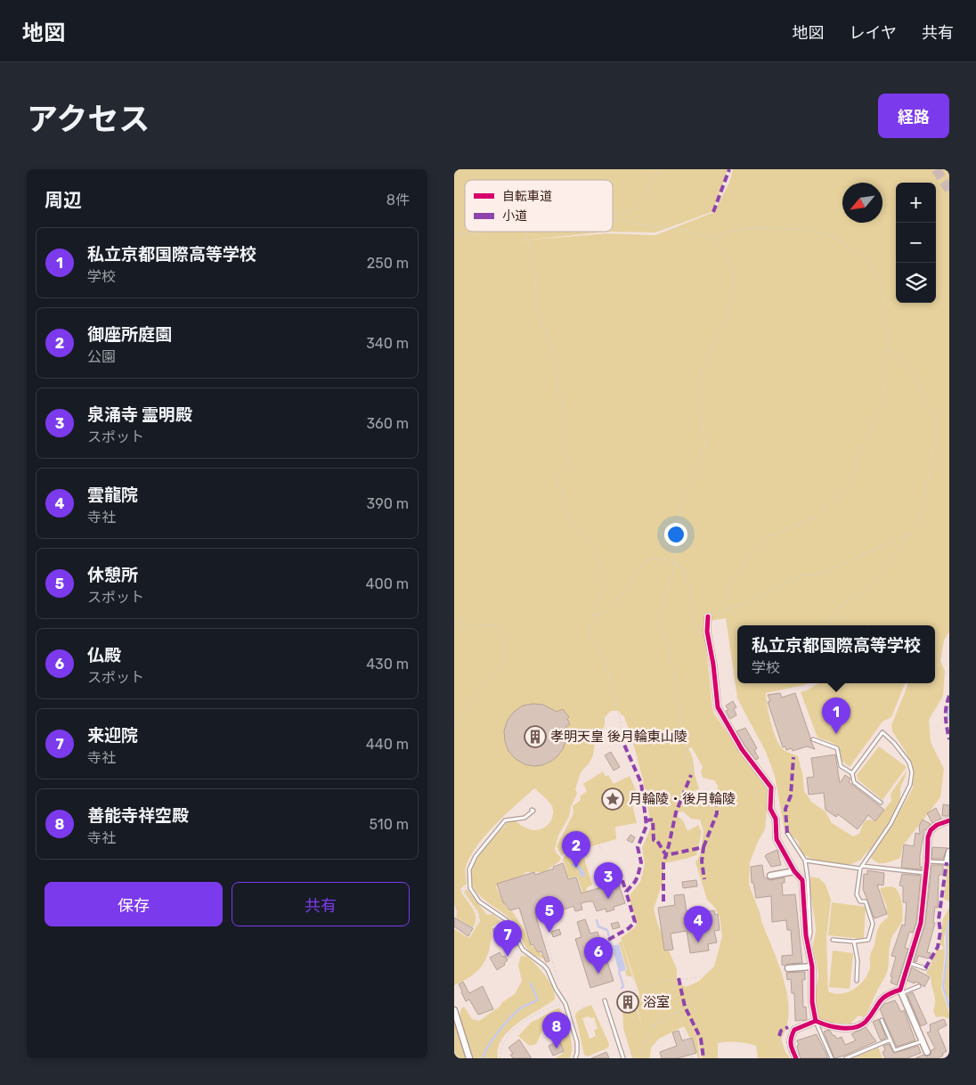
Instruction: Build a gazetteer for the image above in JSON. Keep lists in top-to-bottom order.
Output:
{
  "places": {
    "building": ["孝明天皇 後月輪東山陵", "浴室"],
    "place": ["月輪陵・後月輪陵"]
  },
  "legend": ["自転車道", "小道"],
  "north": "bottom left",
  "page": {
    "header": "地図",
    "nav": ["地図", "レイヤ", "共有"],
    "title": "アクセス",
    "buttons": [
      "経路",
      ["保存", "共有"]
    ],
    "heading": ["周辺", "8件"],
    "map_buttons": ["+", "−"],
    "list": [
      {
        "mark": "1",
        "name": "私立京都国際高等学校",
        "note": "学校",
        "value": "250 m"
      },
      {
        "mark": "2",
        "name": "御座所庭園",
        "note": "公園",
        "value": "340 m"
      },
      {
        "mark": "3",
        "name": "泉涌寺 霊明殿",
        "note": "スポット",
        "value": "360 m"
      },
      {
        "mark": "4",
        "name": "雲龍院",
        "note": "寺社",
        "value": "390 m"
      },
      {
        "mark": "5",
        "name": "休憩所",
        "note": "スポット",
        "value": "400 m"
      },
      {
        "mark": "6",
        "name": "仏殿",
        "note": "スポット",
        "value": "430 m"
      },
      {
        "mark": "7",
        "name": "来迎院",
        "note": "寺社",
        "value": "440 m"
      },
      {
        "mark": "8",
        "name": "善能寺祥空殿",
        "note": "寺社",
        "value": "510 m"
      }
    ],
    "popup": ["私立京都国際高等学校", "学校"],
    "pins": [
      "1",
      "2",
      "3",
      "5",
      "4",
      "7",
      "6",
      "8"
    ]
  }
}
